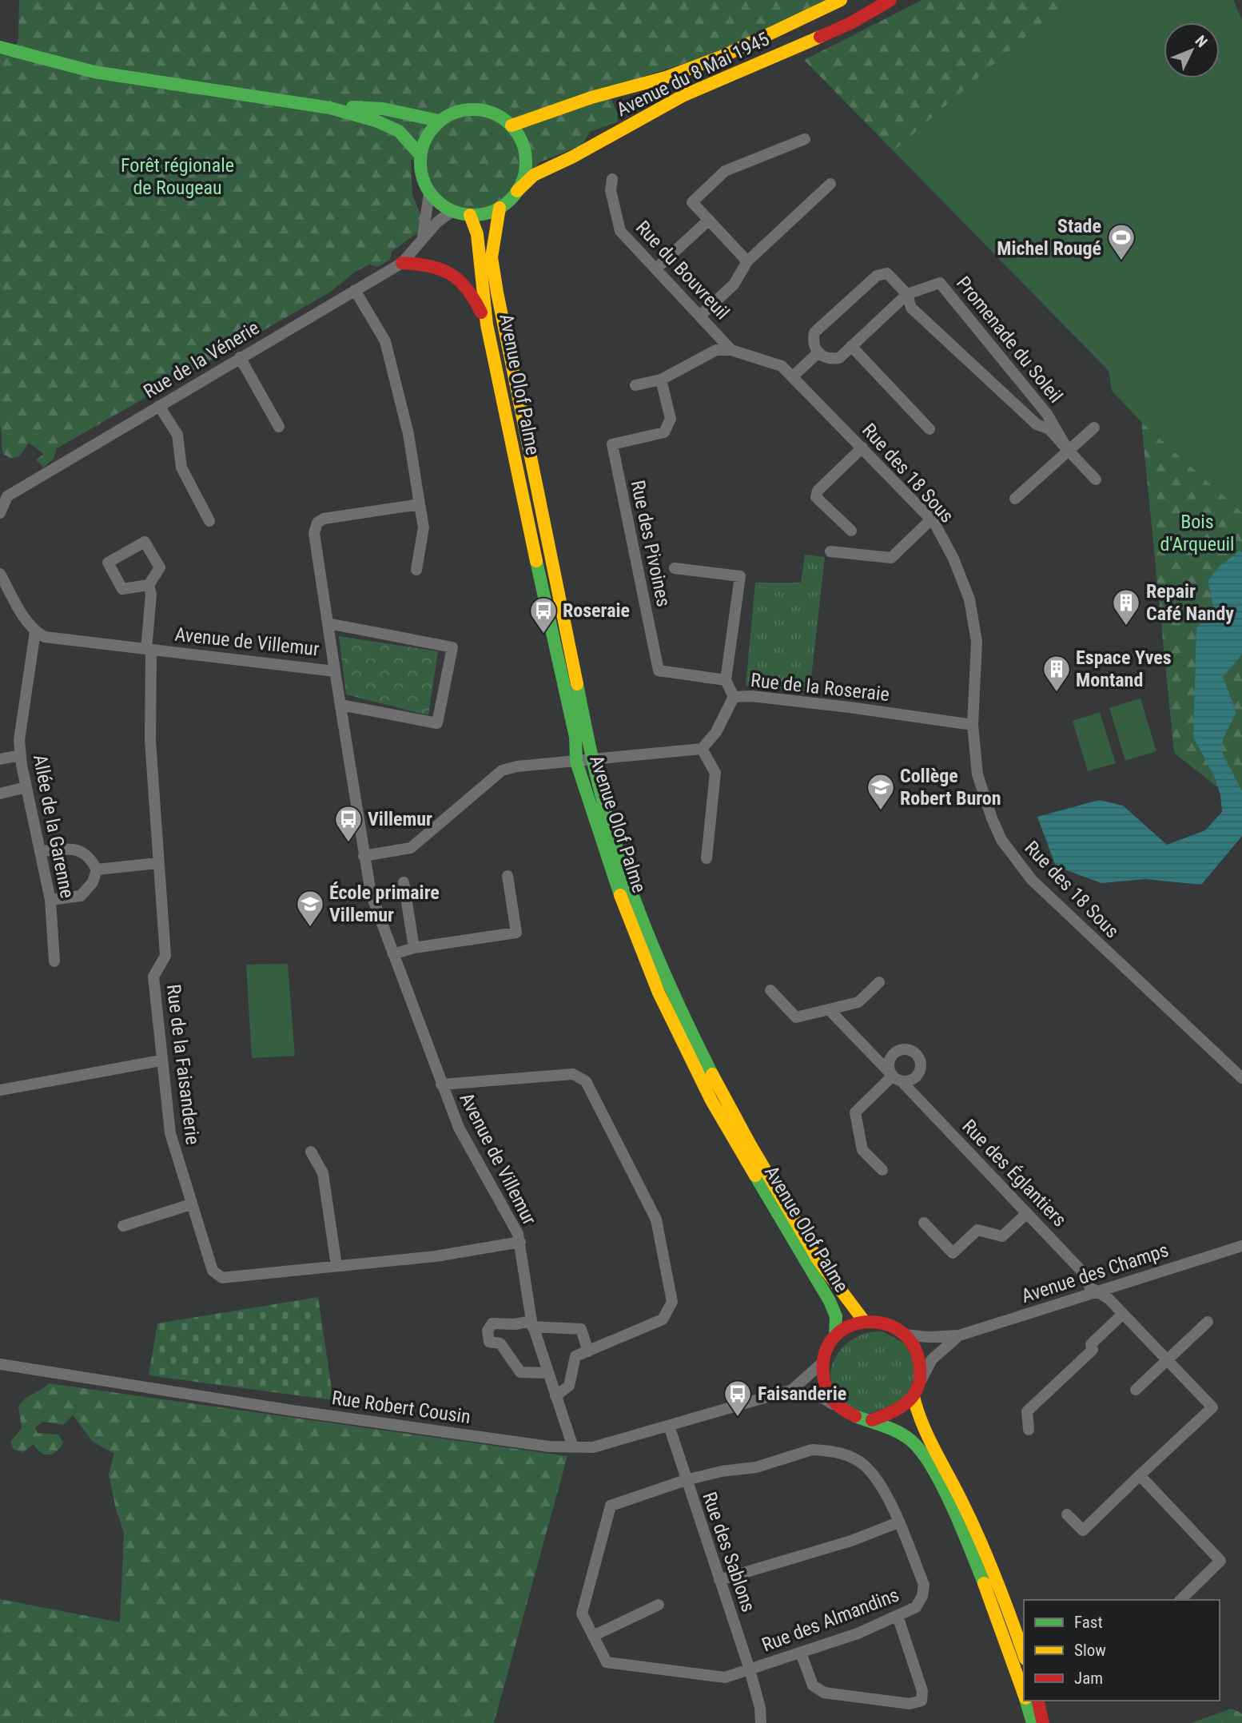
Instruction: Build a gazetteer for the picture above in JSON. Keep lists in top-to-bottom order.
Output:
{
  "streets": {
    "main road": ["Avenue du 8 Mai 1945", "Avenue Olof Palme"],
    "street": [
      "Rue du Bouvreuil",
      "Promenade du Soleil",
      "Rue de la Vénerie",
      "Rue des 18 Sous",
      "Rue des Pivoines",
      "Avenue de Villemur",
      "Rue de la Roseraie",
      "Allée de la Garenne",
      "Rue de la Faisanderie",
      "Rue des Églantiers",
      "Avenue des Champs",
      "Rue Robert Cousin",
      "Rue des Sablons",
      "Rue des Almandins"
    ]
  },
  "crossings": [
    ["Avenue du 8 Mai 1945", "Rue de la Vénerie"],
    ["Avenue du 8 Mai 1945", "Avenue Olof Palme"],
    ["Rue du Bouvreuil", "Rue des 18 Sous"],
    ["Rue de la Vénerie", "Avenue Olof Palme"],
    ["Avenue Olof Palme", "Avenue des Champs"],
    ["Avenue Olof Palme", "Rue Robert Cousin"],
    ["Rue des 18 Sous", "Rue de la Roseraie"],
    ["Avenue de Villemur", "Allée de la Garenne"],
    ["Avenue de Villemur", "Rue de la Faisanderie"],
    ["Avenue de Villemur", "Rue Robert Cousin"],
    ["Rue des Églantiers", "Avenue des Champs"],
    ["Avenue des Champs", "Rue Robert Cousin"],
    ["Rue Robert Cousin", "Rue des Sablons"],
    ["Rue des Sablons", "Rue des Almandins"]
  ],
  "parks": ["Forêt régionale de Rougeau", "Bois d'Arqueuil"],
  "places": {
    "sports": ["Stade Michel Rougé"],
    "building": ["Repair Café Nandy", "Espace Yves Montand"],
    "bus stop": ["Roseraie", "Villemur", "Faisanderie"],
    "school or university": ["Collège Robert Buron", "École primaire Villemur"]
  },
  "legend": ["Fast", "Slow", "Jam"],
  "north": "top right"
}
